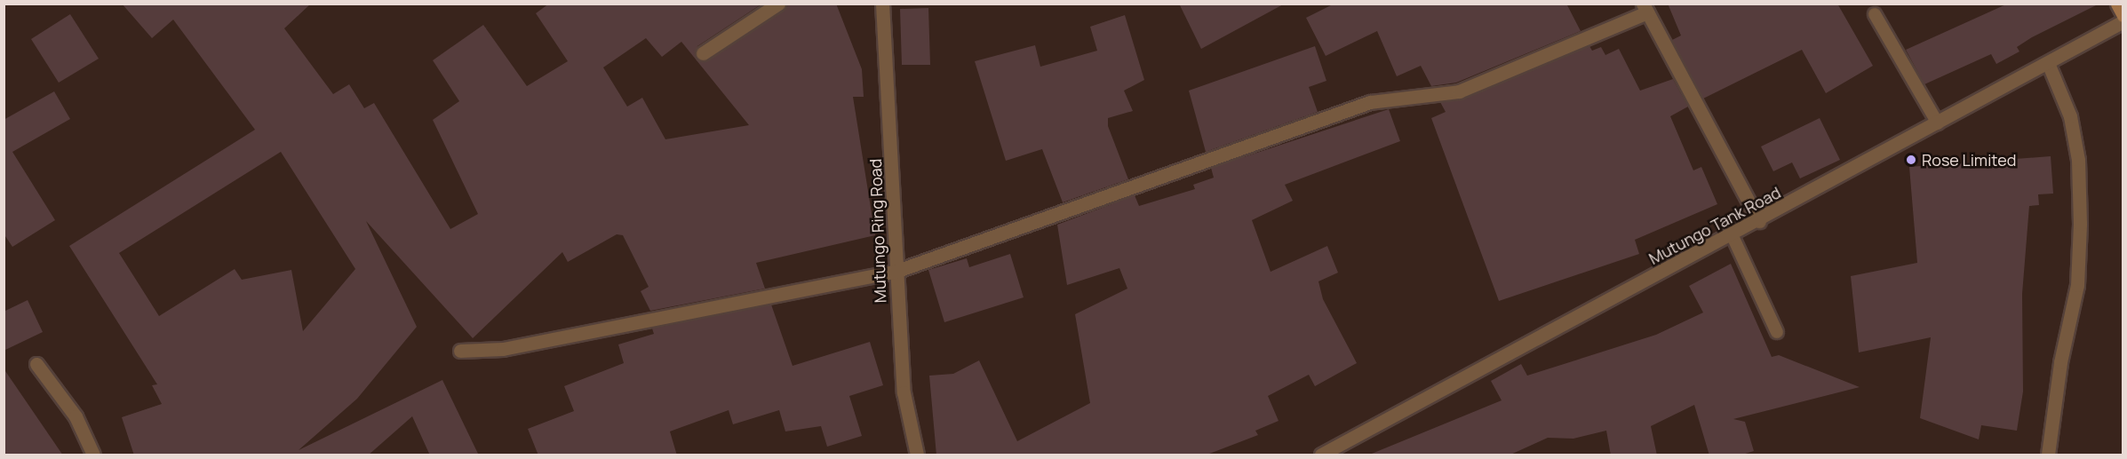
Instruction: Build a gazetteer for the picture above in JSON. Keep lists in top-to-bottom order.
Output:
{
  "streets": {
    "street": ["Mutungo Tank Road", "Mutungo Ring Road"]
  },
  "places": ["Rose Limited"]
}
